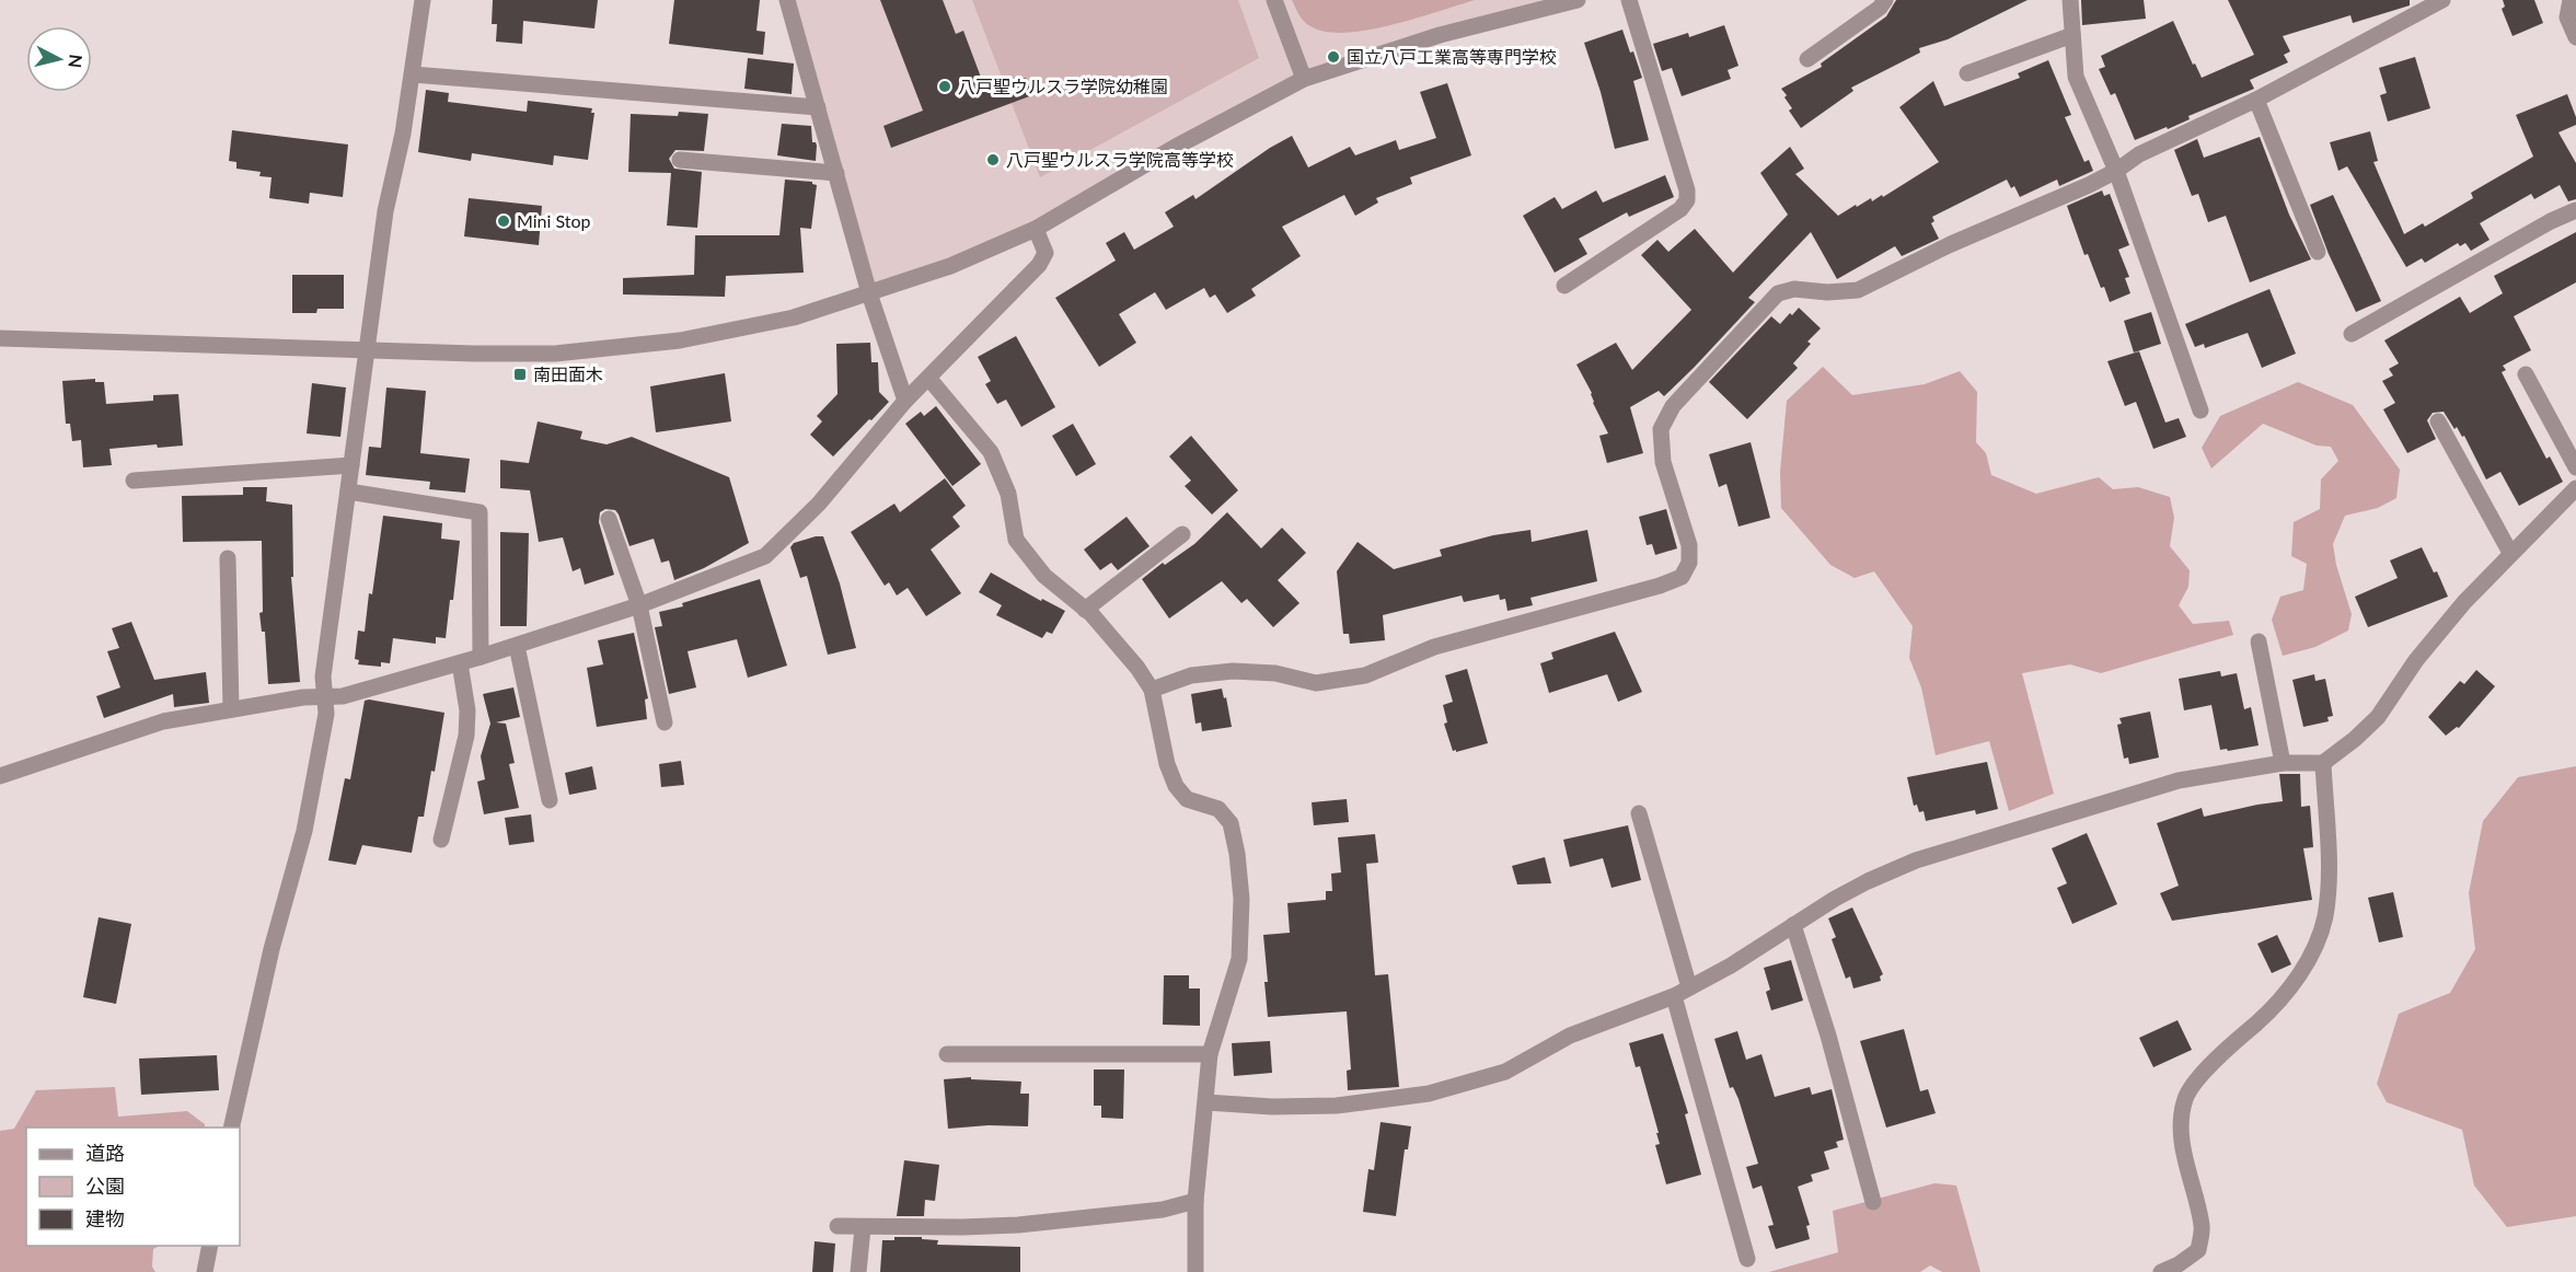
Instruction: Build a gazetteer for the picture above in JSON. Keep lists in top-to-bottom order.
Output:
{
  "places": {
    "other": [
      "国立八戸工業高等専門学校",
      "八戸聖ウルスラ学院幼稚園",
      "八戸聖ウルスラ学院高等学校",
      "Mini Stop"
    ],
    "transit": ["南田面木"]
  },
  "legend": ["道路", "公園", "建物"],
  "north": "right"
}
